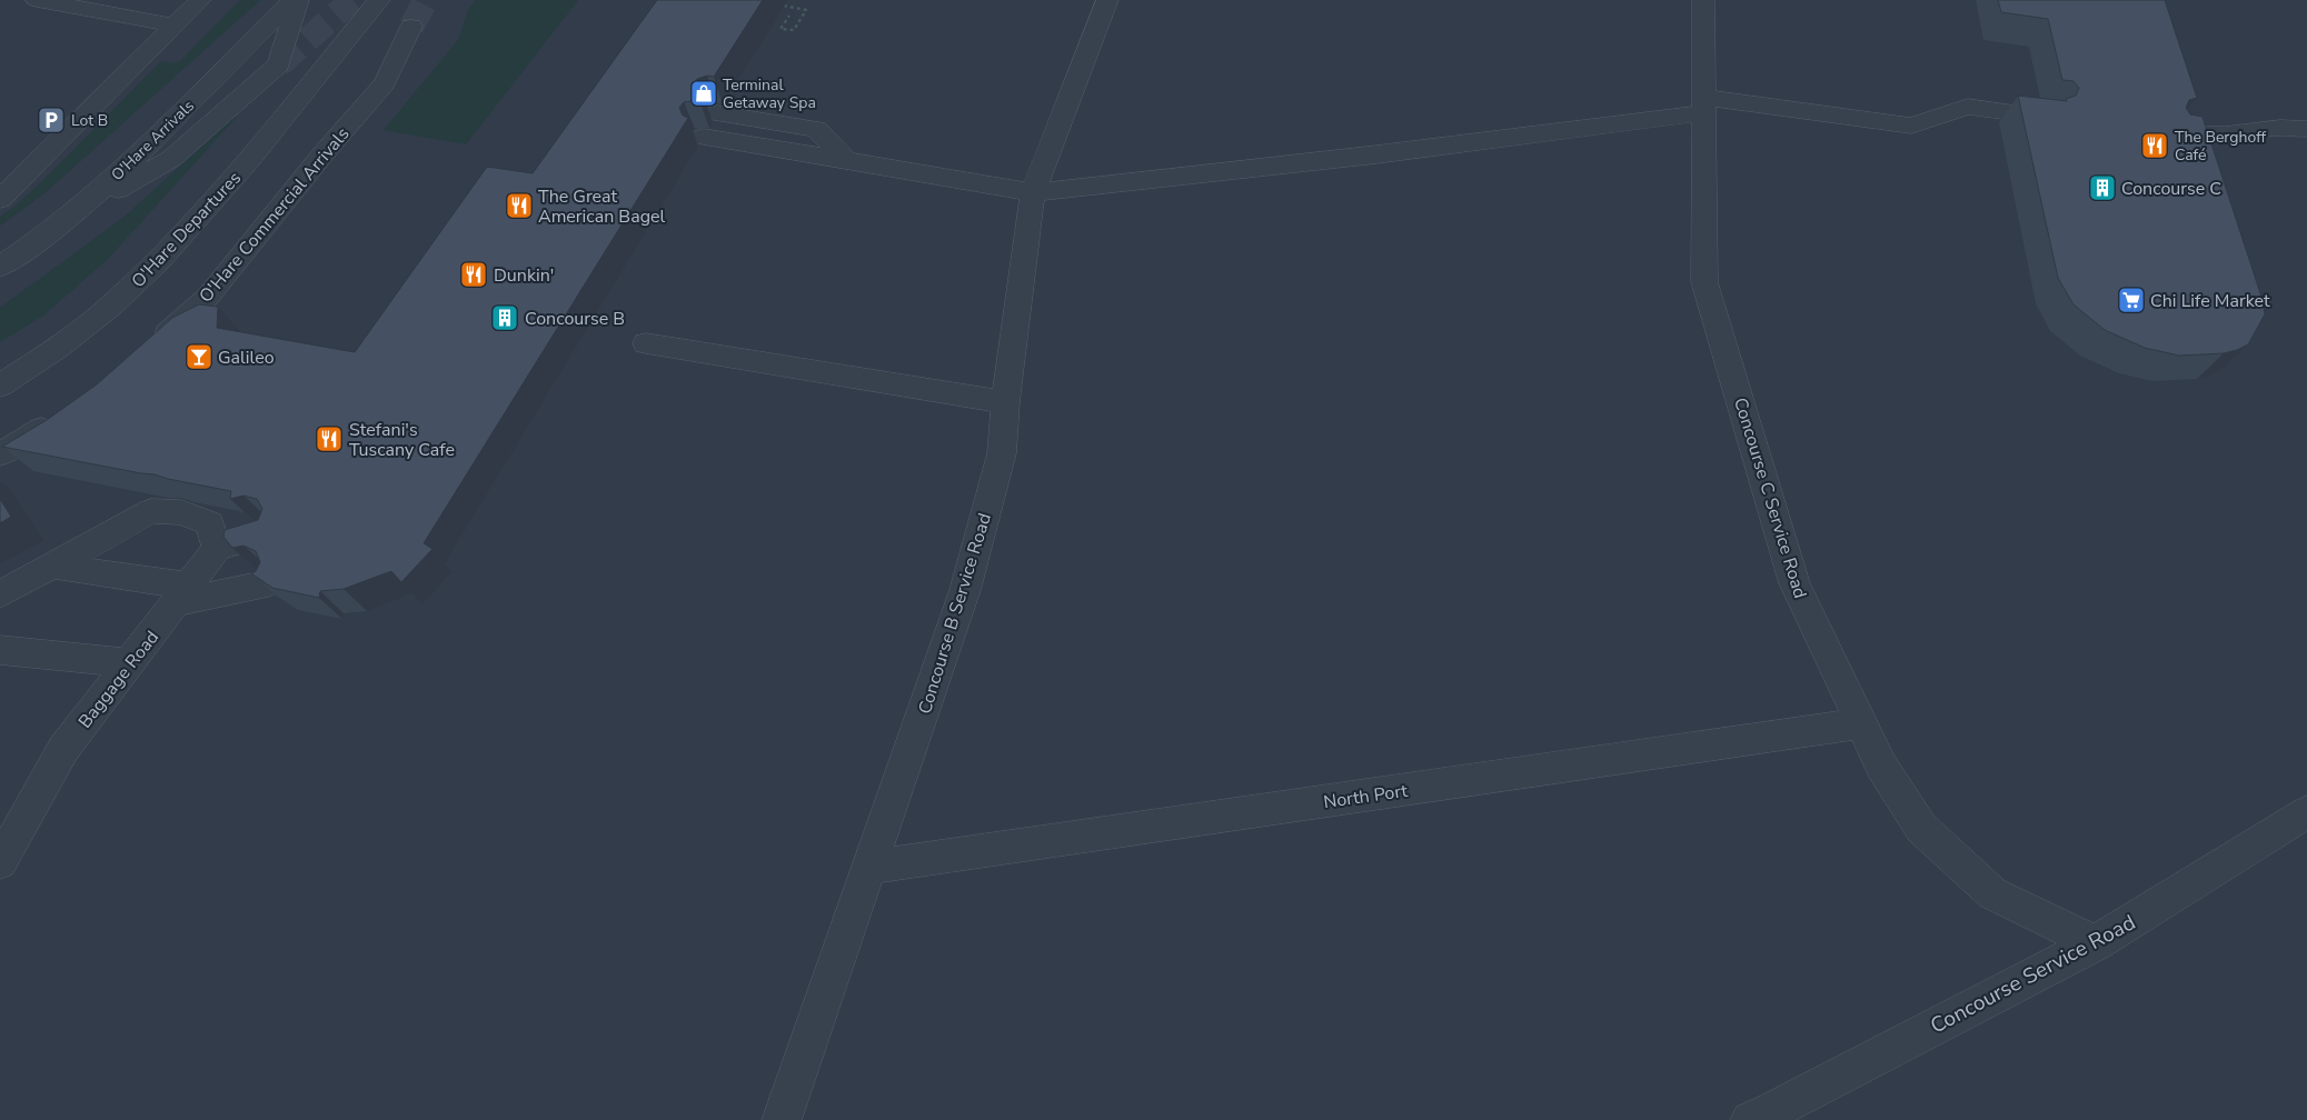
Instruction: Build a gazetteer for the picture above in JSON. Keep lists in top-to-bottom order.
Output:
{
  "streets": {
    "street": [
      "O'Hare Arrivals",
      "O'Hare Commercial Arrivals",
      "O'Hare Departures",
      "Concourse C Service Road",
      "Concourse B Service Road",
      "Baggage Road",
      "North Port",
      "Concourse Service Road"
    ]
  },
  "crossings": [
    ["Concourse C Service Road", "North Port"],
    ["Concourse C Service Road", "Concourse Service Road"],
    ["Concourse B Service Road", "North Port"]
  ],
  "places": {
    "shop": ["Terminal Getaway Spa"],
    "parking": ["Lot B"],
    "restaurant": [
      "The Berghoff Café",
      "The Great American Bagel",
      "Dunkin'",
      "Stefani's Tuscany Cafe"
    ],
    "building": ["Concourse C", "Concourse B"],
    "supermarket": ["Chi Life Market"],
    "bar": ["Galileo"]
  }
}
